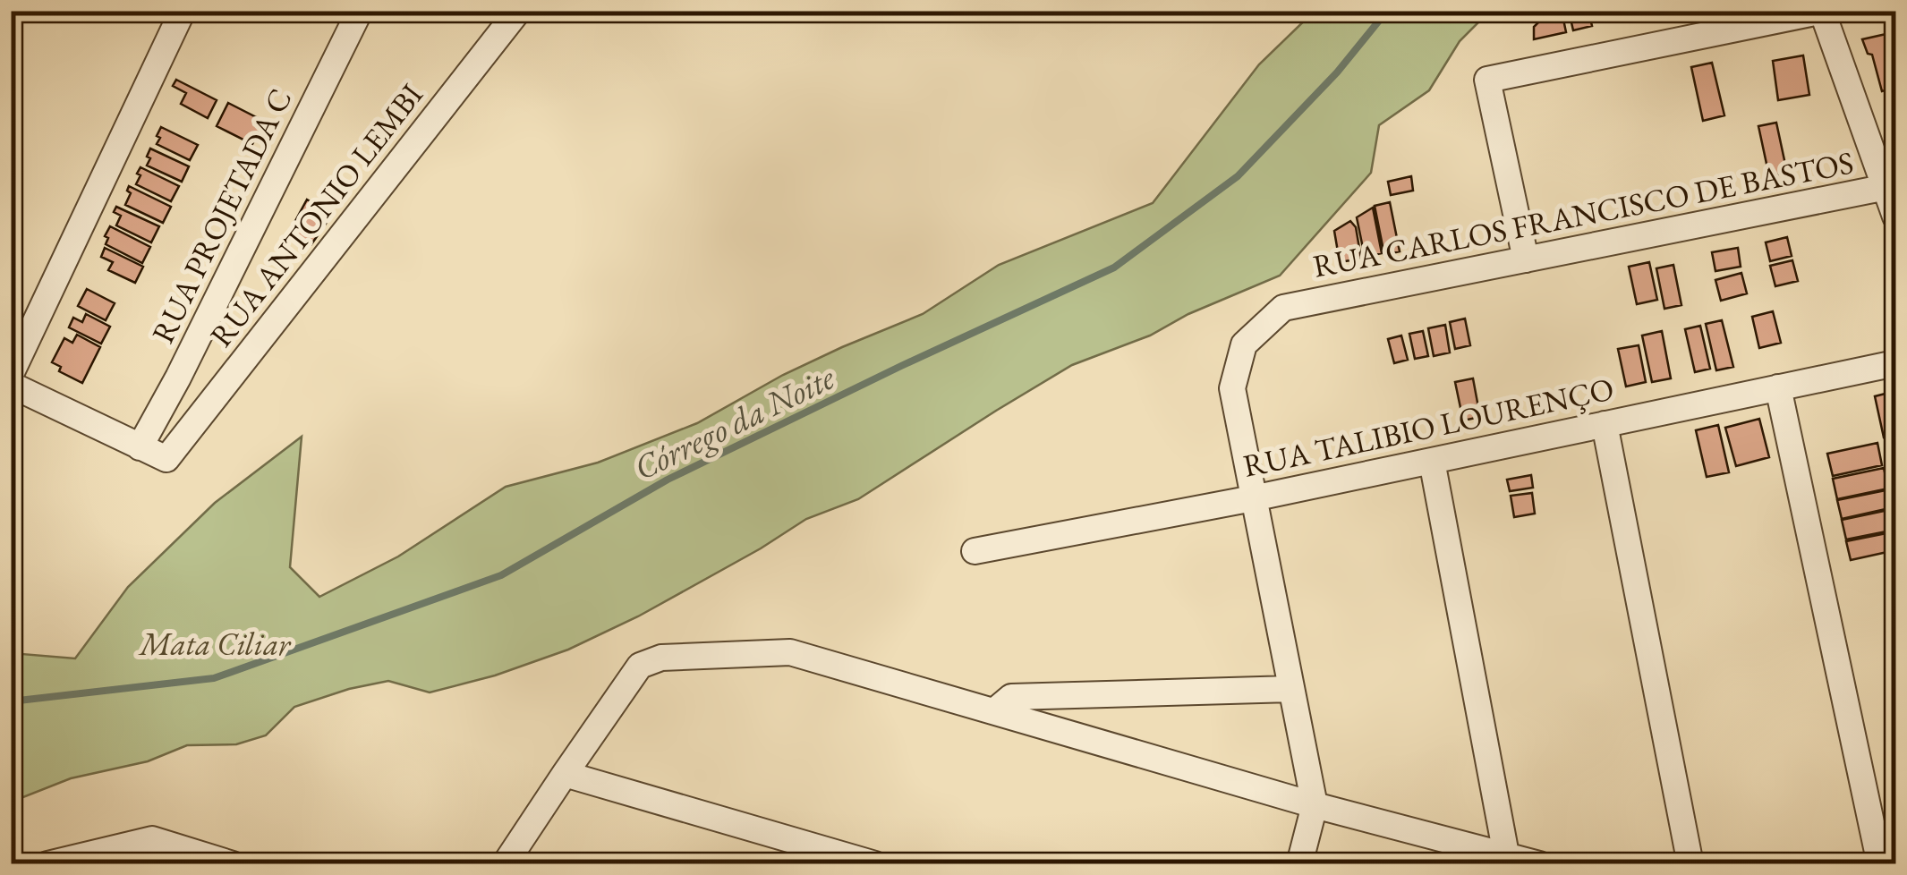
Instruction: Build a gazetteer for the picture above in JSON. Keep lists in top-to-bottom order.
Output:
{
  "streets": {
    "street": [
      "RUA CARLOS FRANCISCO DE BASTOS",
      "RUA ANTONIO LEMBI",
      "RUA PROJETADA C",
      "RUA TALIBIO LOURENÇO"
    ]
  },
  "crossings": [
    ["RUA CARLOS FRANCISCO DE BASTOS", "RUA TALIBIO LOURENÇO"],
    ["RUA ANTONIO LEMBI", "RUA PROJETADA C"]
  ],
  "water": ["Córrego da Noite"],
  "parks": ["Mata Ciliar"]
}
